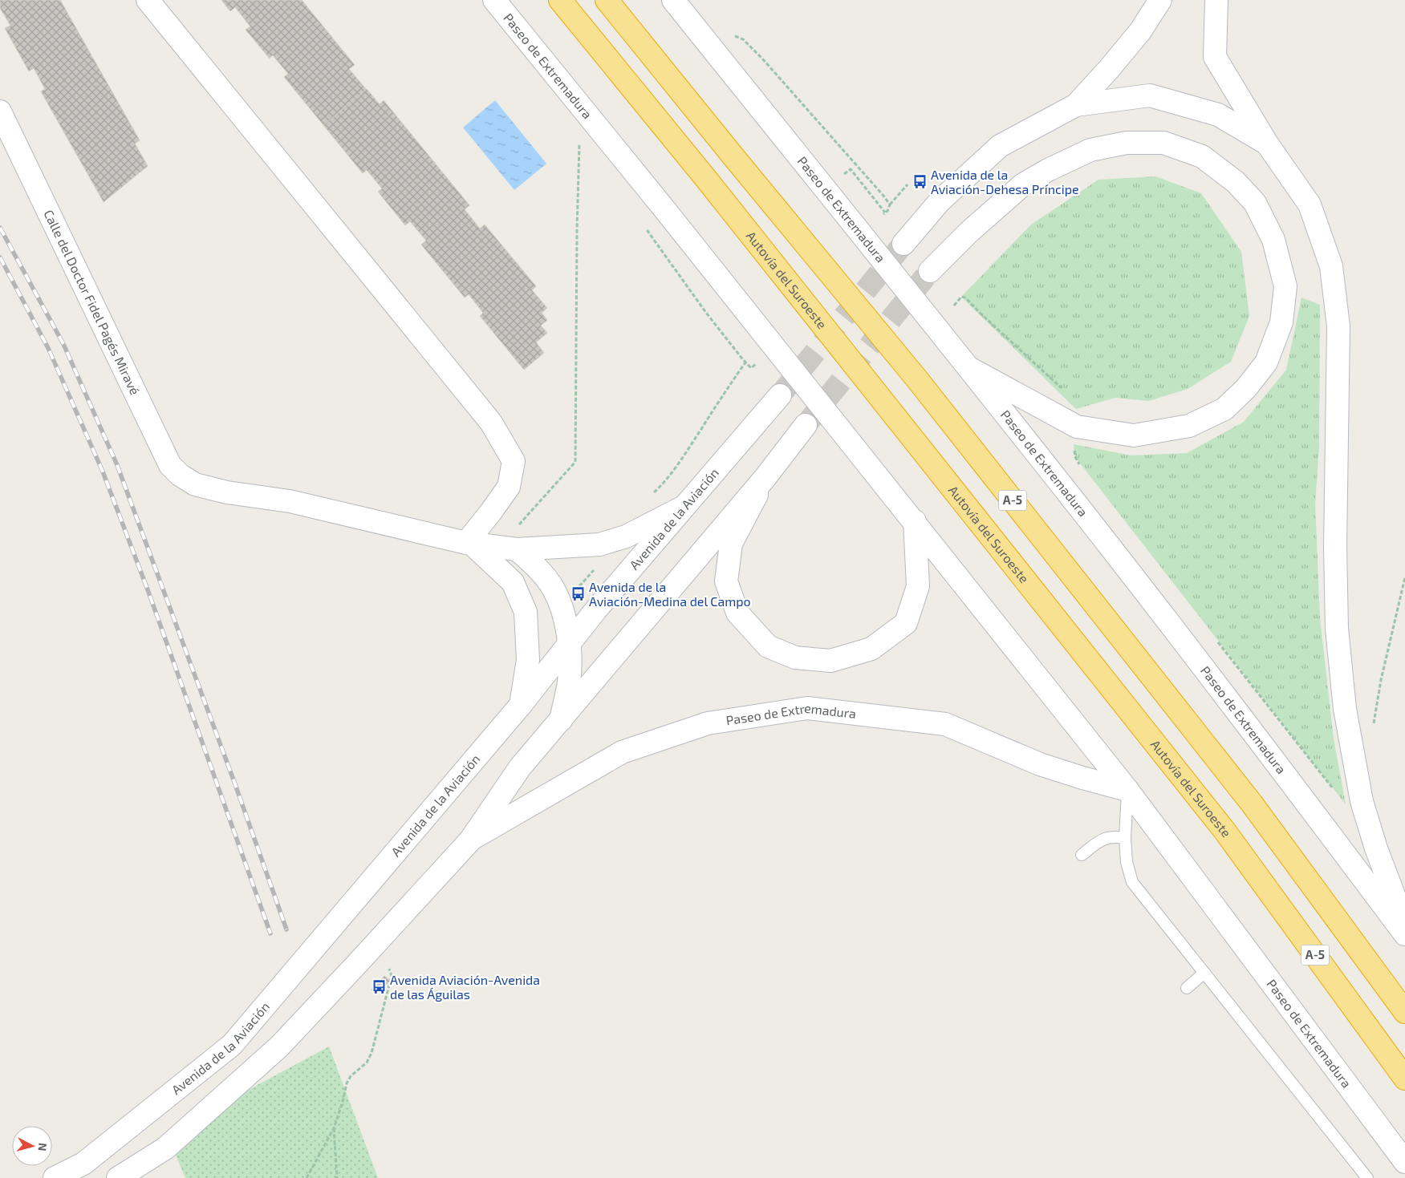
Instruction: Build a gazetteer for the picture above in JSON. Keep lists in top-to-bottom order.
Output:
{
  "streets": {
    "highway": ["Autovía del Suroeste", "A-5"],
    "street": ["Paseo de Extremadura", "Calle del Doctor Fidel Pagés Miravé", "Avenida de la Aviación"]
  },
  "crossings": [
    ["Calle del Doctor Fidel Pagés Miravé", "Avenida de la Aviación"]
  ],
  "places": {
    "bus stop": ["Avenida de la Aviación-Dehesa Príncipe", "Avenida de la Aviación-Medina del Campo", "Avenida Aviación-Avenida de las Águilas"]
  },
  "north": "right"
}
